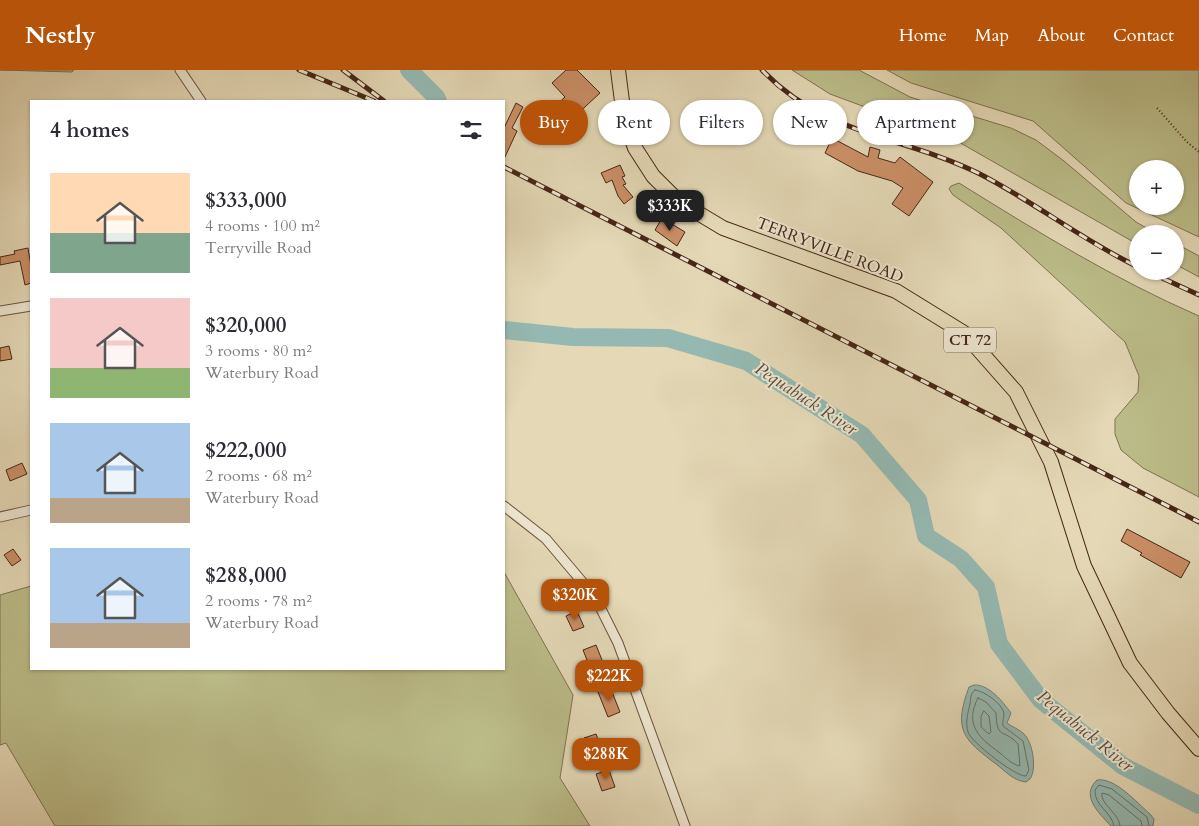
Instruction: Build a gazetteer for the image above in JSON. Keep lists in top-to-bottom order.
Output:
{
  "streets": {
    "highway": ["TERRYVILLE ROAD", "CT 72"]
  },
  "water": ["Pequabuck River"],
  "page": {
    "header": "Nestly",
    "nav": [
      "Home",
      "Map",
      "About",
      "Contact"
    ],
    "chip": [
      "Buy",
      "Rent",
      "Filters",
      "New",
      "Apartment"
    ],
    "heading": "4 homes",
    "map_buttons": ["+", "−"],
    "list": [
      {
        "name": "$333,000",
        "note": "4 rooms · 100 m² · Terryville Road"
      },
      {
        "name": "$320,000",
        "note": "3 rooms · 80 m² · Waterbury Road"
      },
      {
        "name": "$222,000",
        "note": "2 rooms · 68 m² · Waterbury Road"
      },
      {
        "name": "$288,000",
        "note": "2 rooms · 78 m² · Waterbury Road"
      }
    ],
    "price": [
      "$333K",
      "$320K",
      "$222K",
      "$288K"
    ]
  }
}
